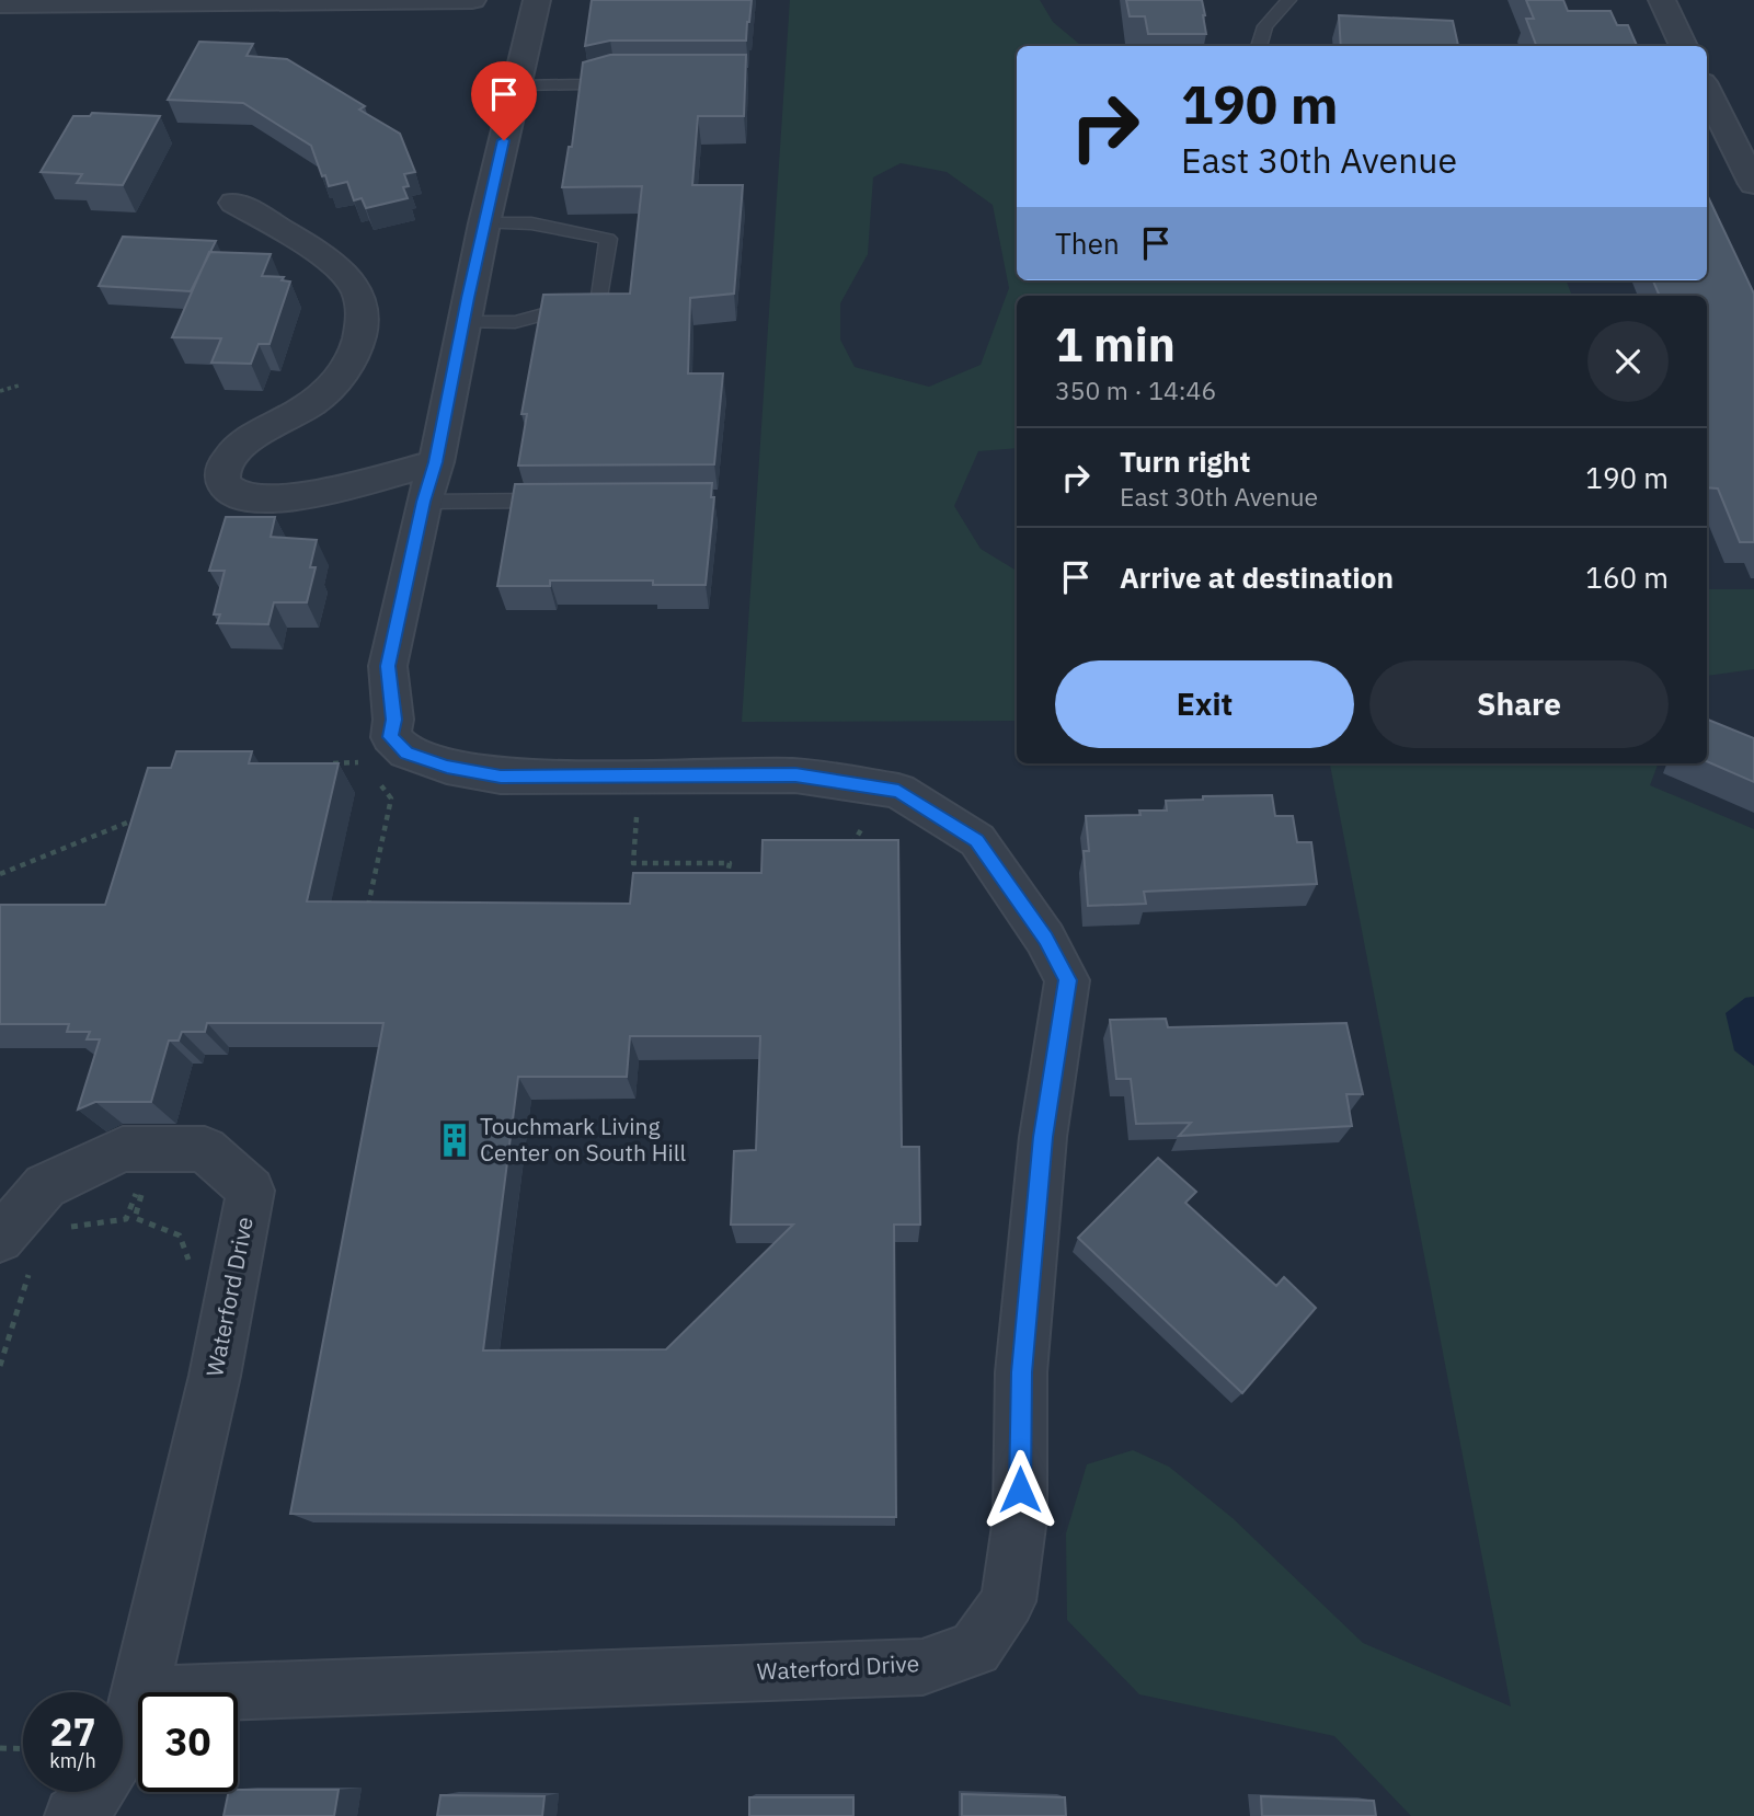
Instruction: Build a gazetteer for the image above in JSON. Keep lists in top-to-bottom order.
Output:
{
  "streets": {
    "street": ["Waterford Drive"]
  },
  "places": {
    "building": ["Touchmark Living Center on South Hill"]
  },
  "page": {
    "turn": ["190 m", "East 30th Avenue"],
    "then": "Then",
    "heading": ["1 min", "350 m · 14:46"],
    "list": [
      {
        "name": "Turn right",
        "note": "East 30th Avenue",
        "value": "190 m"
      },
      {
        "name": "Arrive at destination",
        "value": "160 m"
      }
    ],
    "buttons": ["Exit", "Share"],
    "speed": "27 km/h",
    "limit": "30"
  }
}
